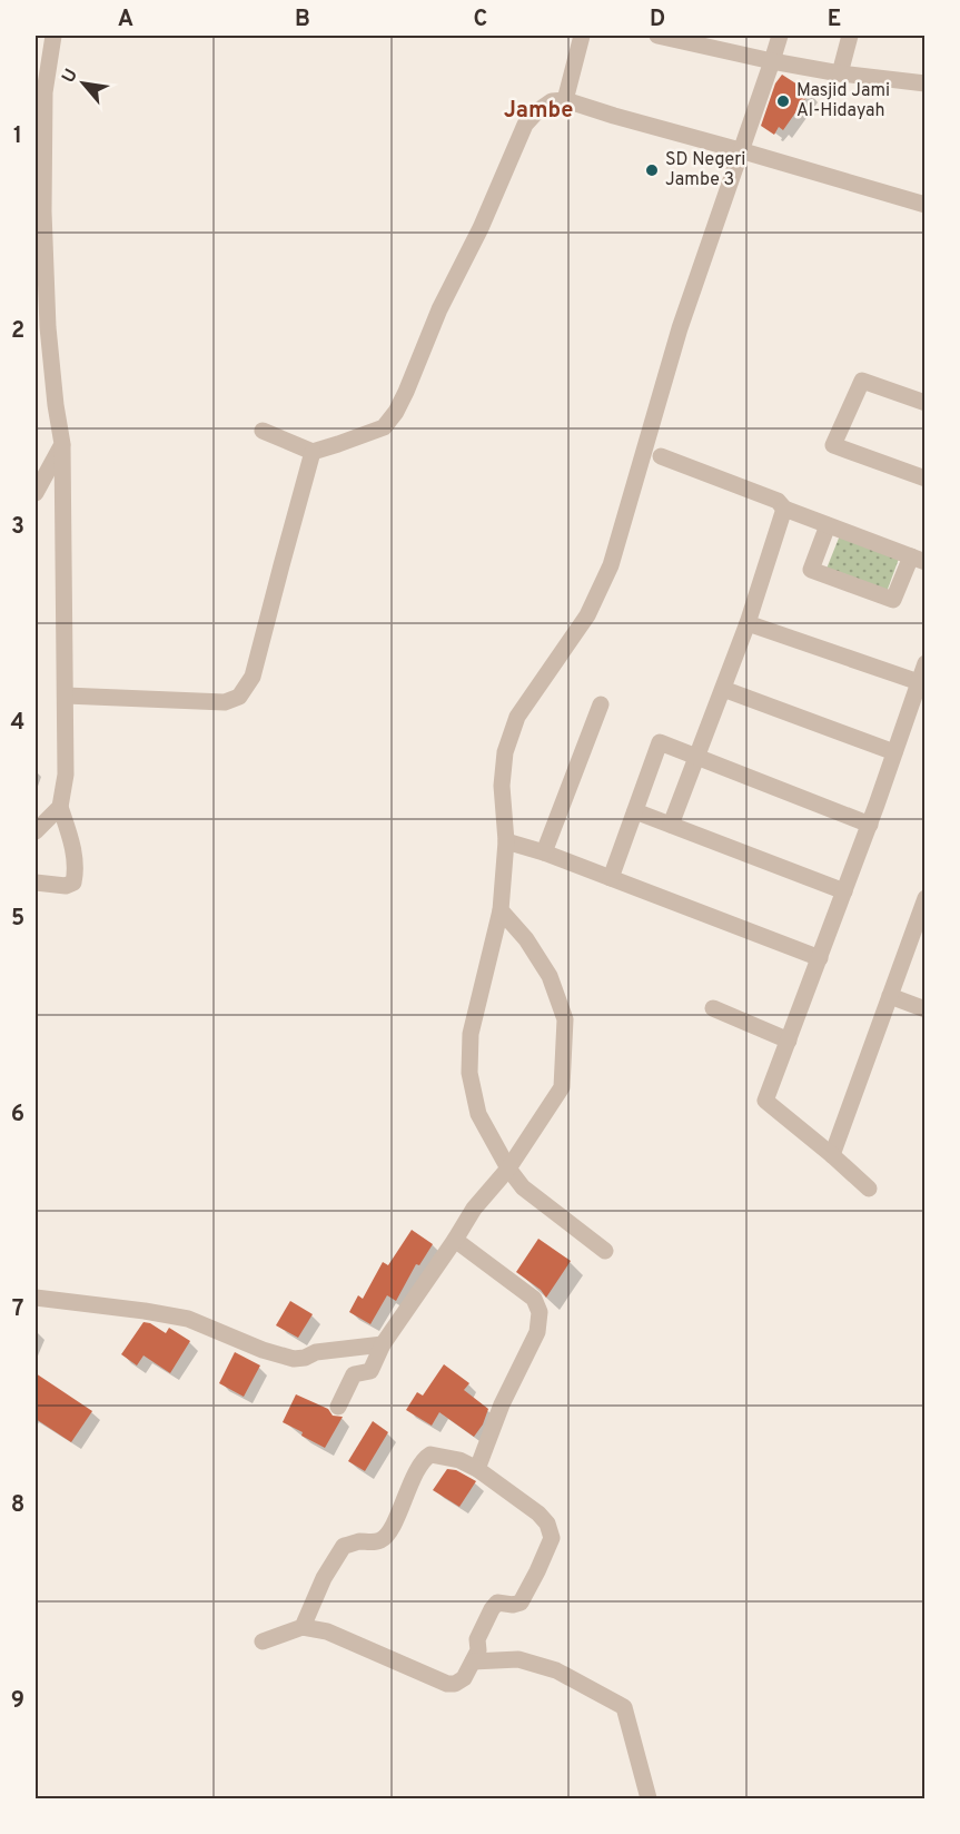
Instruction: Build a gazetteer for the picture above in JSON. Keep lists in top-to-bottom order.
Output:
{
  "districts": ["Jambe"],
  "places": ["Masjid Jami Al-Hidayah", "SD Negeri Jambe 3"],
  "north": "top left",
  "grid": {
    "columns": [
      "A",
      "B",
      "C",
      "D",
      "E"
    ],
    "rows": [
      "1",
      "2",
      "3",
      "4",
      "5",
      "6",
      "7",
      "8",
      "9"
    ]
  }
}
